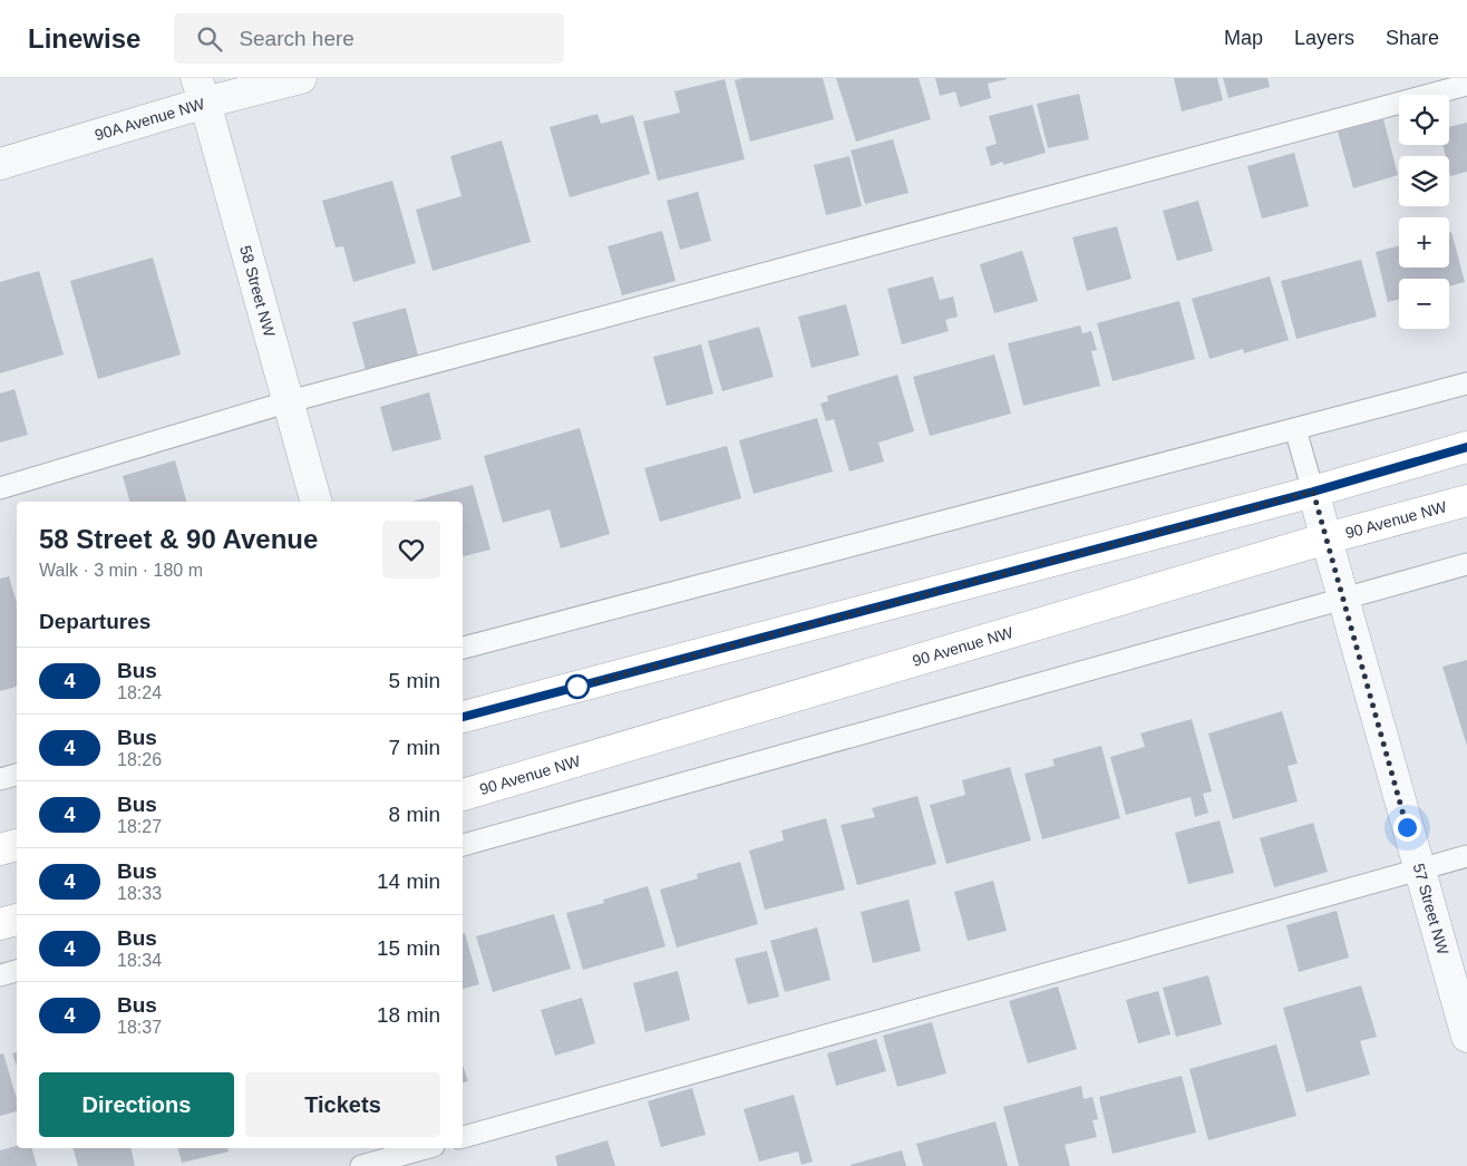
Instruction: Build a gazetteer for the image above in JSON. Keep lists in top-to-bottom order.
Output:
{
  "streets": {
    "main road": ["90 Avenue NW"],
    "street": ["90A Avenue NW", "58 Street NW", "57 Street NW"]
  },
  "crossings": [
    ["90A Avenue NW", "58 Street NW"],
    ["90 Avenue NW", "57 Street NW"]
  ],
  "lines": ["bus line 4"],
  "page": {
    "header": "Linewise",
    "search": "Search here",
    "nav": ["Map", "Layers", "Share"],
    "map_buttons": ["+", "−"],
    "heading": [
      ["58 Street & 90 Avenue", "Walk · 3 min · 180 m"],
      "Departures"
    ],
    "list": [
      {
        "mark": "4",
        "name": "Bus",
        "note": "18:24",
        "value": "5 min"
      },
      {
        "mark": "4",
        "name": "Bus",
        "note": "18:26",
        "value": "7 min"
      },
      {
        "mark": "4",
        "name": "Bus",
        "note": "18:27",
        "value": "8 min"
      },
      {
        "mark": "4",
        "name": "Bus",
        "note": "18:33",
        "value": "14 min"
      },
      {
        "mark": "4",
        "name": "Bus",
        "note": "18:34",
        "value": "15 min"
      },
      {
        "mark": "4",
        "name": "Bus",
        "note": "18:37",
        "value": "18 min"
      }
    ],
    "buttons": ["Directions", "Tickets"]
  }
}
